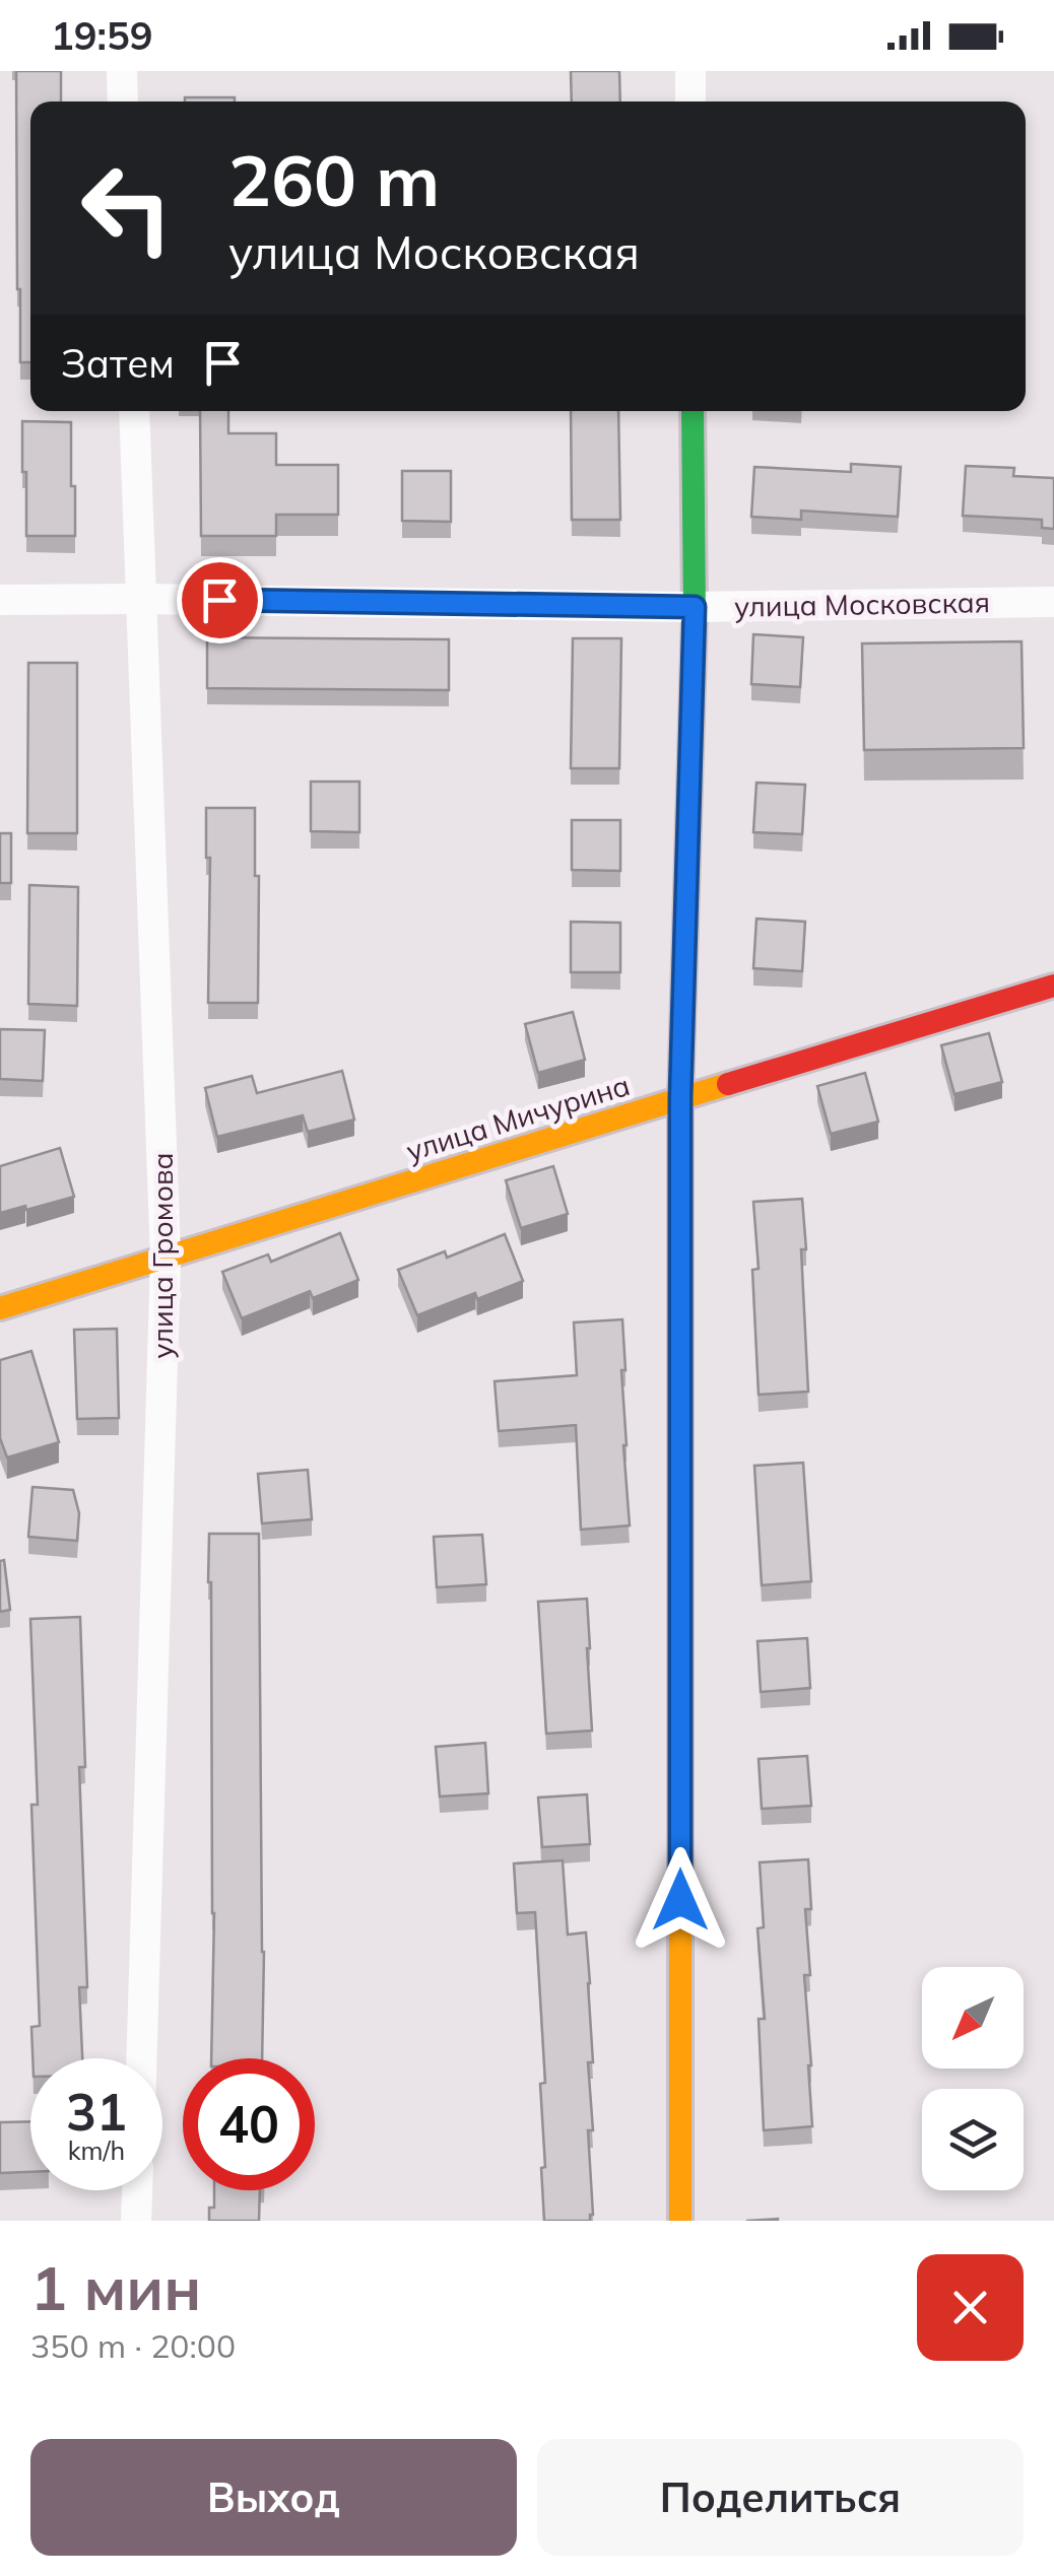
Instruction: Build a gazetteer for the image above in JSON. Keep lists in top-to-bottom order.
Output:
{
  "streets": {
    "street": ["улица Московская", "улица Мичурина", "улица Громова"]
  },
  "crossings": [
    ["улица Московская", "улица Громова"],
    ["улица Мичурина", "улица Громова"]
  ],
  "north": "bottom left",
  "page": {
    "status": "19:59",
    "turn": ["260 m", "улица Московская"],
    "then": "Затем",
    "speed": "31 km/h",
    "limit": "40",
    "heading": ["1 мин", "350 m · 20:00"],
    "buttons": ["Выход", "Поделиться"]
  }
}
